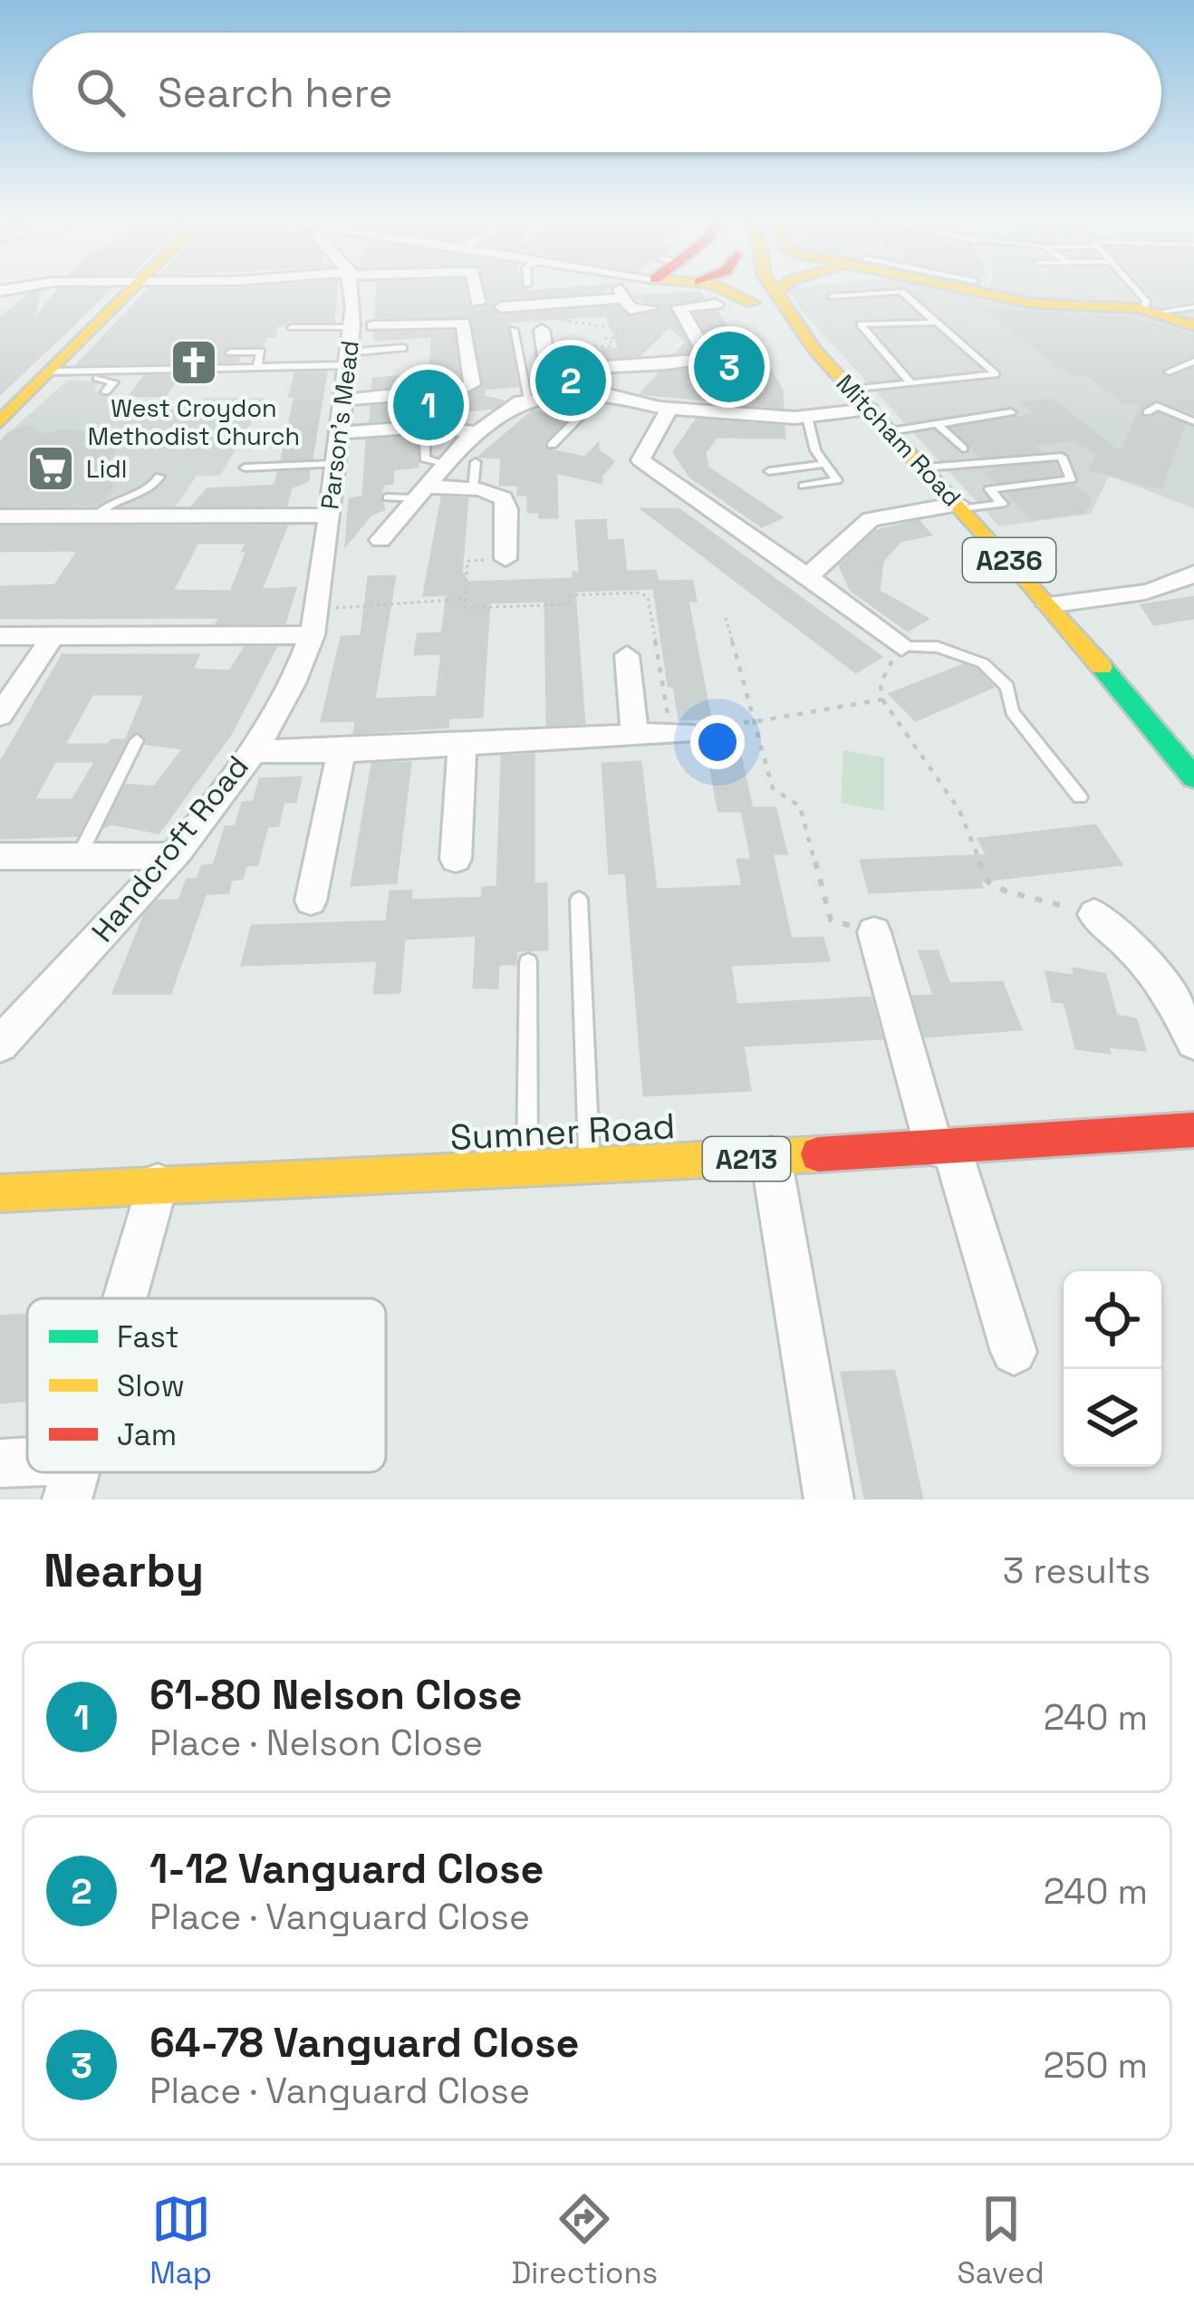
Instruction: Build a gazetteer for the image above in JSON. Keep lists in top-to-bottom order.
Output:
{
  "streets": {
    "street": [
      "Parson's Mead",
      "Mitcham Road",
      "A236",
      "Handcroft Road",
      "Sumner Road",
      "A213"
    ]
  },
  "crossings": [
    ["Parson's Mead", "Handcroft Road"]
  ],
  "places": {
    "church": ["West Croydon Methodist Church"],
    "supermarket": ["Lidl"]
  },
  "legend": ["Fast", "Slow", "Jam"],
  "page": {
    "search": "Search here",
    "pins": ["3", "2", "1"],
    "heading": ["Nearby", "3 results"],
    "list": [
      {
        "mark": "1",
        "name": "61-80 Nelson Close",
        "note": "Place · Nelson Close",
        "value": "240 m"
      },
      {
        "mark": "2",
        "name": "1-12 Vanguard Close",
        "note": "Place · Vanguard Close",
        "value": "240 m"
      },
      {
        "mark": "3",
        "name": "64-78 Vanguard Close",
        "note": "Place · Vanguard Close",
        "value": "250 m"
      }
    ],
    "nav": ["Map", "Directions", "Saved"]
  }
}
